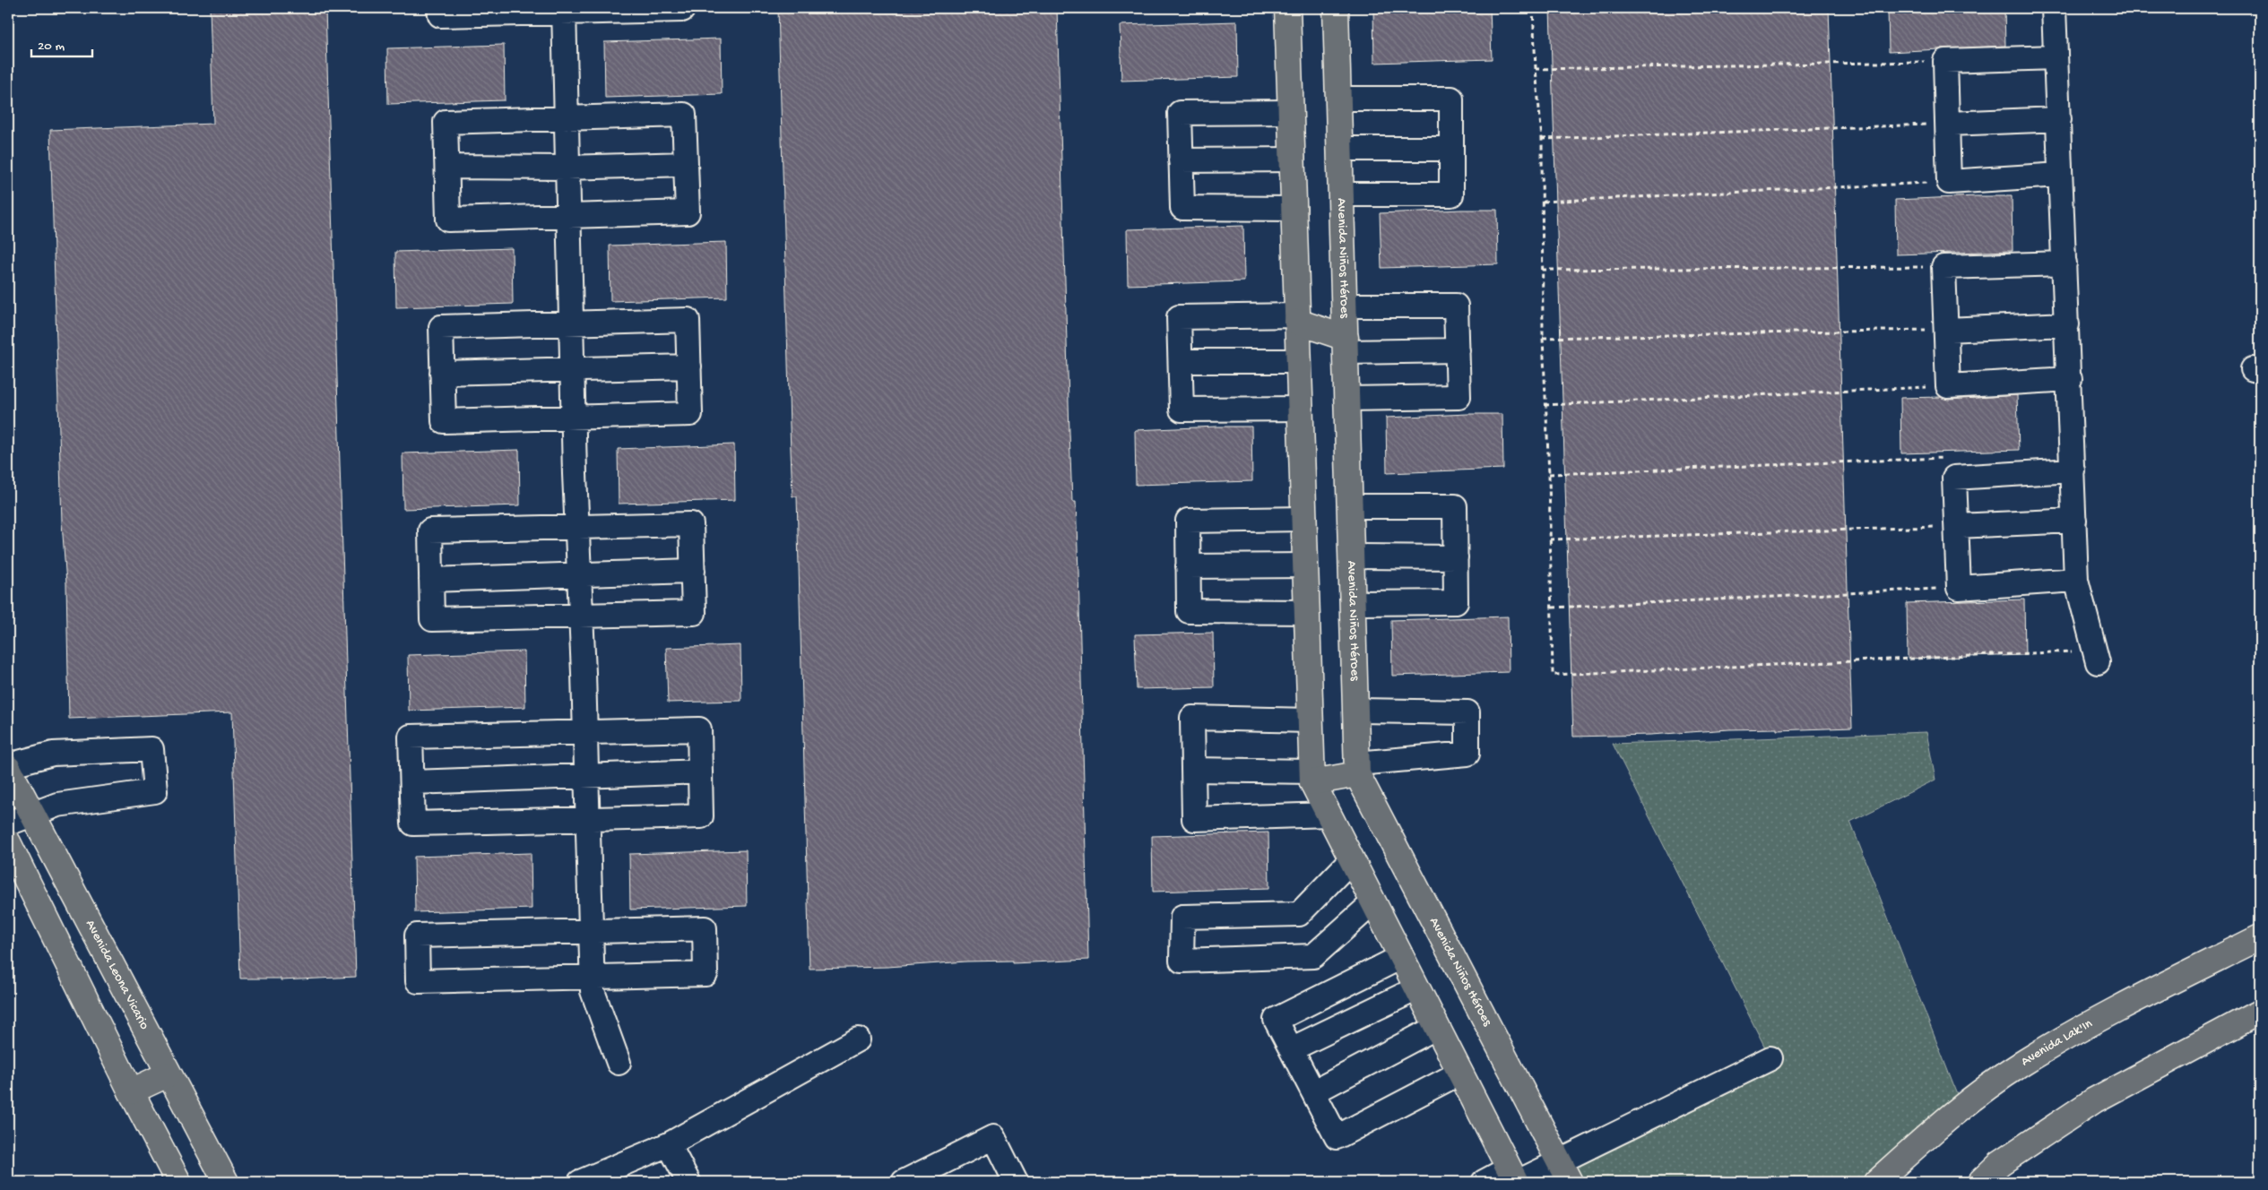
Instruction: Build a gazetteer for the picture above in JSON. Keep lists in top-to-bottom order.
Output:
{
  "streets": {
    "main road": ["Avenida Niños Héroes", "Avenida Leona Vicario", "Avenida Lak'In"]
  },
  "scale_bar": "20 m"
}
